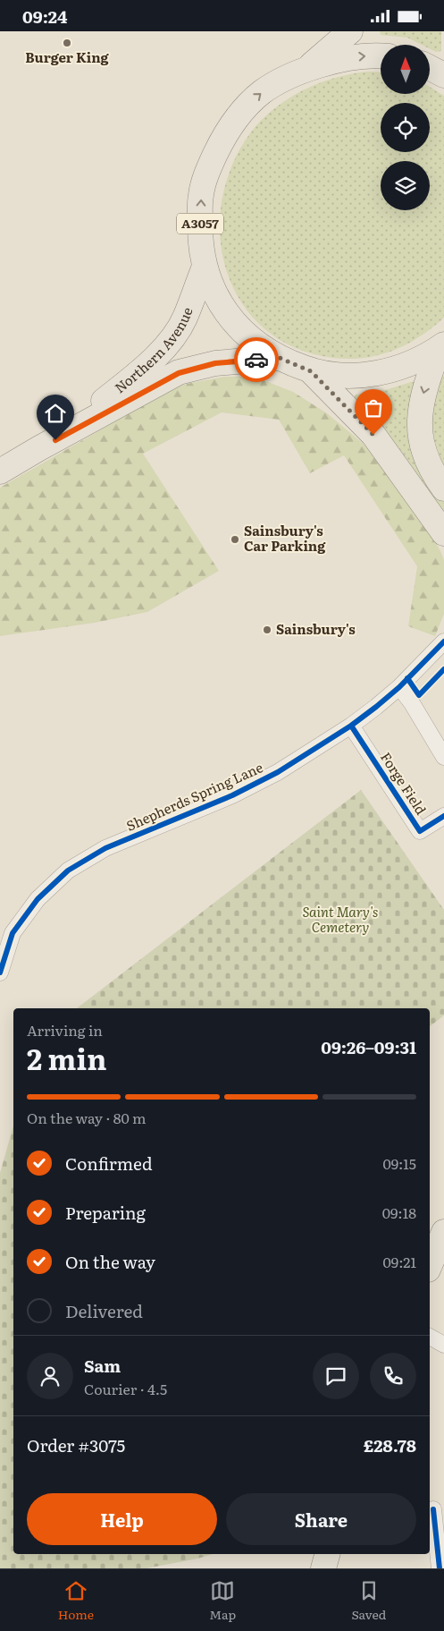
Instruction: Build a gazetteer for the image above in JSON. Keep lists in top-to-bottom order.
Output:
{
  "streets": {
    "main road": ["A3057", "Northern Avenue"],
    "street": ["Forge Field", "Shepherds Spring Lane"]
  },
  "crossings": [
    ["A3057", "Northern Avenue"],
    ["Forge Field", "Shepherds Spring Lane"]
  ],
  "parks": ["Saint Mary's Cemetery"],
  "places": ["Burger King", "Sainsbury's Car Parking", "Sainsbury's"],
  "north": "top",
  "page": {
    "status": "09:24",
    "heading": ["2 min", "Arriving in", "09:26–09:31"],
    "panel": [
      "Sam",
      "Courier · 4.5",
      "Order #3075",
      "£28.78"
    ],
    "bar": "On the way · 80 m",
    "list": [
      ["Confirmed", "09:15"],
      ["Preparing", "09:18"],
      ["On the way", "09:21"],
      "Delivered"
    ],
    "buttons": ["Help", "Share"],
    "tabs": ["Home", "Map", "Saved"]
  }
}
